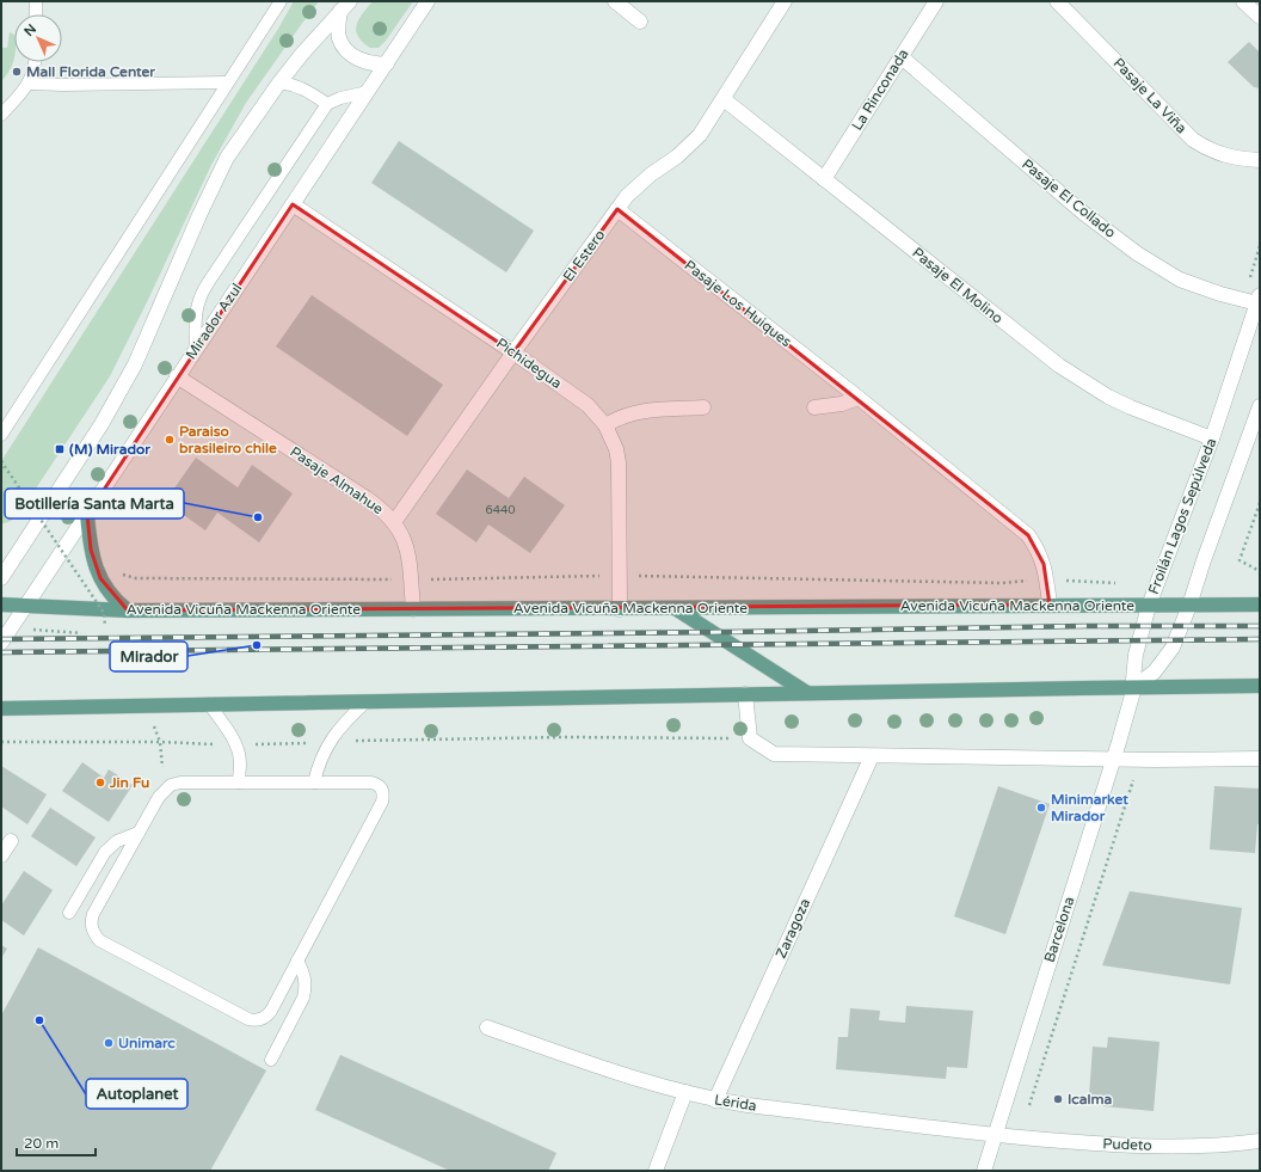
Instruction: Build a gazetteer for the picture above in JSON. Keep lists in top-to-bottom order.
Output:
{
  "streets": {
    "main road": ["Avenida Vicuña Mackenna Oriente"],
    "street": [
      "La Rinconada",
      "Pasaje La Viña",
      "Pasaje El Collado",
      "El Estero",
      "Pasaje El Molino",
      "Pasaje Los Huiques",
      "Mirador Azul",
      "Pichidegua",
      "Pasaje Almahue",
      "Froilán Lagos Sepúlveda",
      "Zaragoza",
      "Barcelona",
      "Lérida",
      "Pudeto"
    ]
  },
  "crossings": [
    ["La Rinconada", "Pasaje El Collado"],
    ["La Rinconada", "Pasaje El Molino"],
    ["Pasaje El Collado", "Froilán Lagos Sepúlveda"],
    ["El Estero", "Pasaje El Molino"],
    ["El Estero", "Pasaje Los Huiques"],
    ["El Estero", "Pichidegua"],
    ["El Estero", "Pasaje Almahue"],
    ["Pasaje El Molino", "Froilán Lagos Sepúlveda"],
    ["Pasaje Los Huiques", "Avenida Vicuña Mackenna Oriente"],
    ["Mirador Azul", "Pichidegua"],
    ["Mirador Azul", "Pasaje Almahue"],
    ["Mirador Azul", "Avenida Vicuña Mackenna Oriente"],
    ["Pichidegua", "Avenida Vicuña Mackenna Oriente"],
    ["Pasaje Almahue", "Avenida Vicuña Mackenna Oriente"],
    ["Froilán Lagos Sepúlveda", "Avenida Vicuña Mackenna Oriente"],
    ["Froilán Lagos Sepúlveda", "Barcelona"],
    ["Zaragoza", "Lérida"],
    ["Barcelona", "Lérida"],
    ["Barcelona", "Pudeto"],
    ["Lérida", "Pudeto"]
  ],
  "places": {
    "other": [
      "Mall Florida Center",
      "Paraiso brasileiro chile",
      "Botillería Santa Marta",
      "Mirador",
      "Jin Fu",
      "Minimarket Mirador",
      "Autoplanet",
      "Unimarc",
      "Icalma"
    ],
    "transit": ["(M) Mirador"]
  },
  "house_numbers": ["6440"],
  "scale_bar": "20 m",
  "north": "top left"
}
